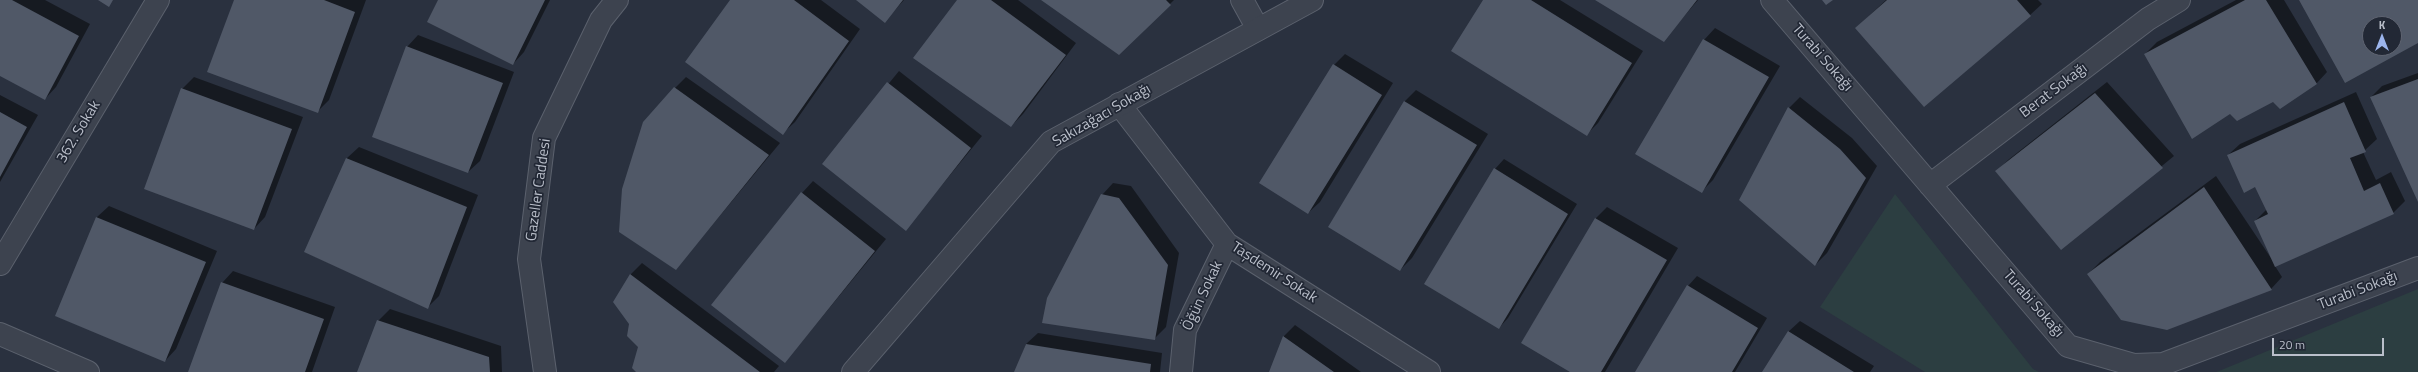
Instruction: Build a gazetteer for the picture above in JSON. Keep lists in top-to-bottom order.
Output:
{
  "streets": {
    "street": [
      "Turabi Sokağı",
      "Berat Sokağı",
      "Sakızağacı Sokağı",
      "362. Sokak",
      "Gazeller Caddesi",
      "Taşdemir Sokak",
      "Öğün Sokak"
    ]
  },
  "crossings": [
    ["Turabi Sokağı", "Berat Sokağı"],
    ["Sakızağacı Sokağı", "Taşdemir Sokak"],
    ["Taşdemir Sokak", "Öğün Sokak"]
  ],
  "scale_bar": "20 m",
  "north": "top"
}
